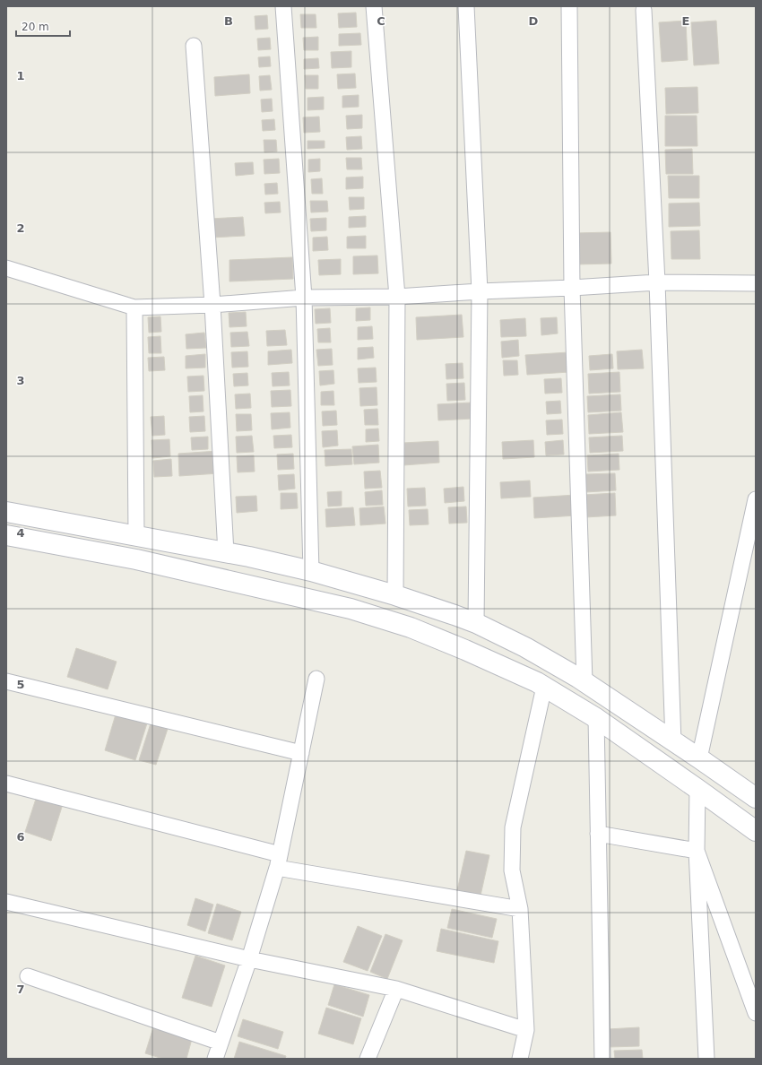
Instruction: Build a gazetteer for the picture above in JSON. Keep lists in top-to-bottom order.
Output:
{
  "scale_bar": "20 m",
  "grid": {
    "columns": [
      "B",
      "C",
      "D",
      "E"
    ],
    "rows": [
      "1",
      "2",
      "3",
      "4",
      "5",
      "6",
      "7"
    ]
  }
}
